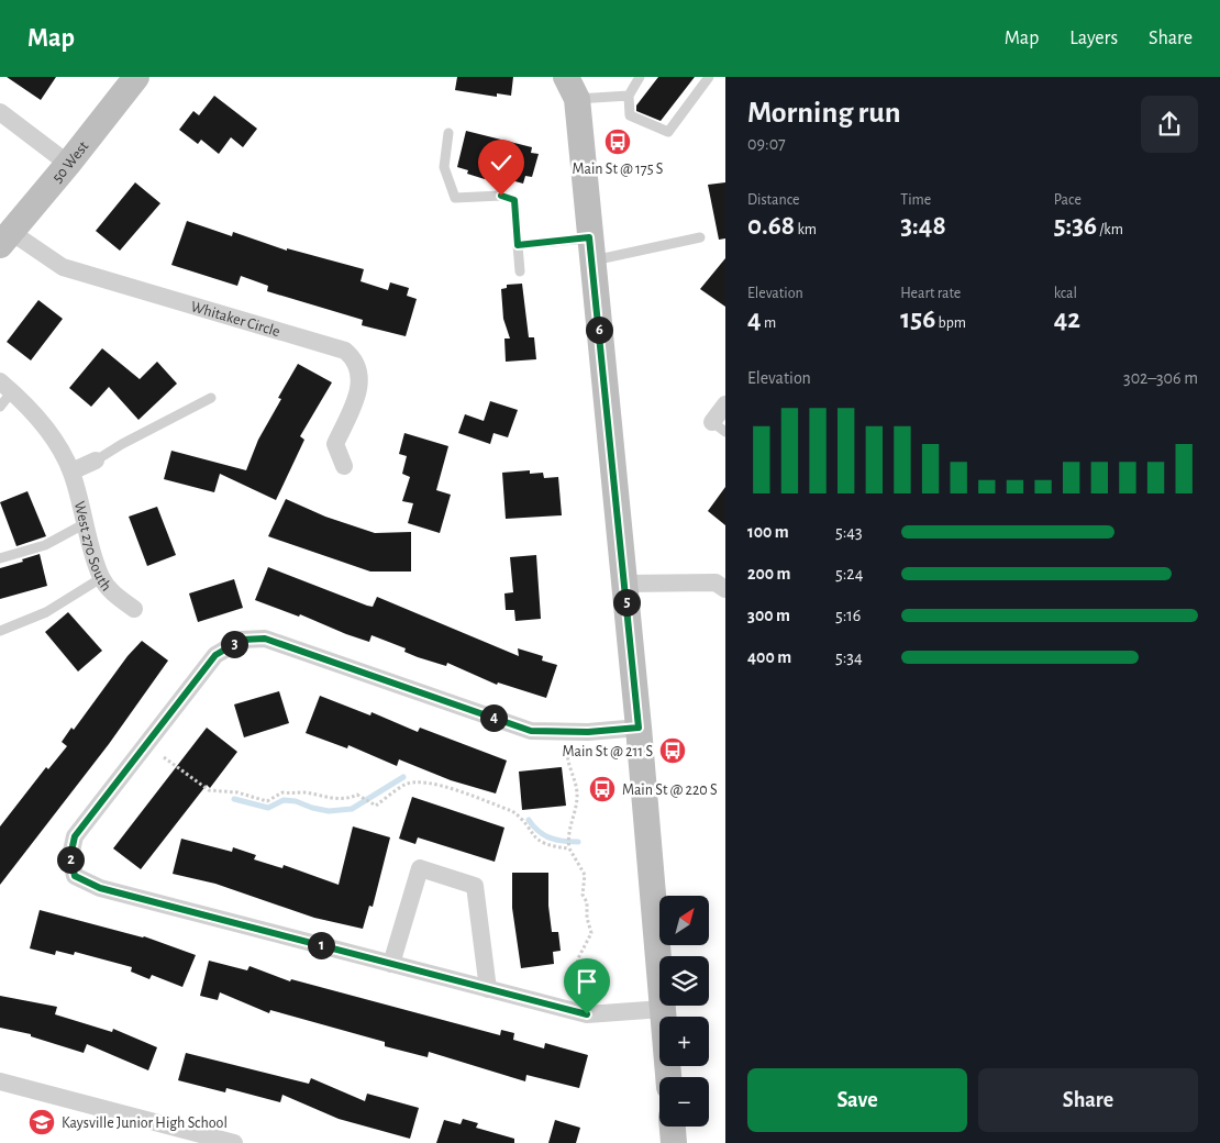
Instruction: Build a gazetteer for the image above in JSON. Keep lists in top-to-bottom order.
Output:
{
  "streets": {
    "main road": ["50 West"],
    "street": ["Whitaker Circle", "West 270 South"]
  },
  "crossings": [
    ["50 West", "Whitaker Circle"]
  ],
  "places": {
    "bus stop": ["Main St @ 175 S", "Main St @ 211 S", "Main St @ 220 S"],
    "school or university": ["Kaysville Junior High School"]
  },
  "north": "top right",
  "page": {
    "header": "Map",
    "nav": ["Map", "Layers", "Share"],
    "heading": ["Morning run", "09:07"],
    "stats": [
      ["Distance", "0.68 km"],
      ["Time", "3:48"],
      ["Pace", "5:36 /km"],
      ["Elevation", "4 m"],
      ["Heart rate", "156 bpm"],
      ["kcal", "42"]
    ],
    "pins": [
      "6",
      "5",
      "3",
      "4",
      "2",
      "1"
    ],
    "chart": ["Elevation", "302–306 m"],
    "list": [
      {
        "name": "100 m",
        "note": "5:43"
      },
      {
        "name": "200 m",
        "note": "5:24"
      },
      {
        "name": "300 m",
        "note": "5:16"
      },
      {
        "name": "400 m",
        "note": "5:34"
      }
    ],
    "map_buttons": ["+", "−"],
    "buttons": ["Save", "Share"]
  }
}
